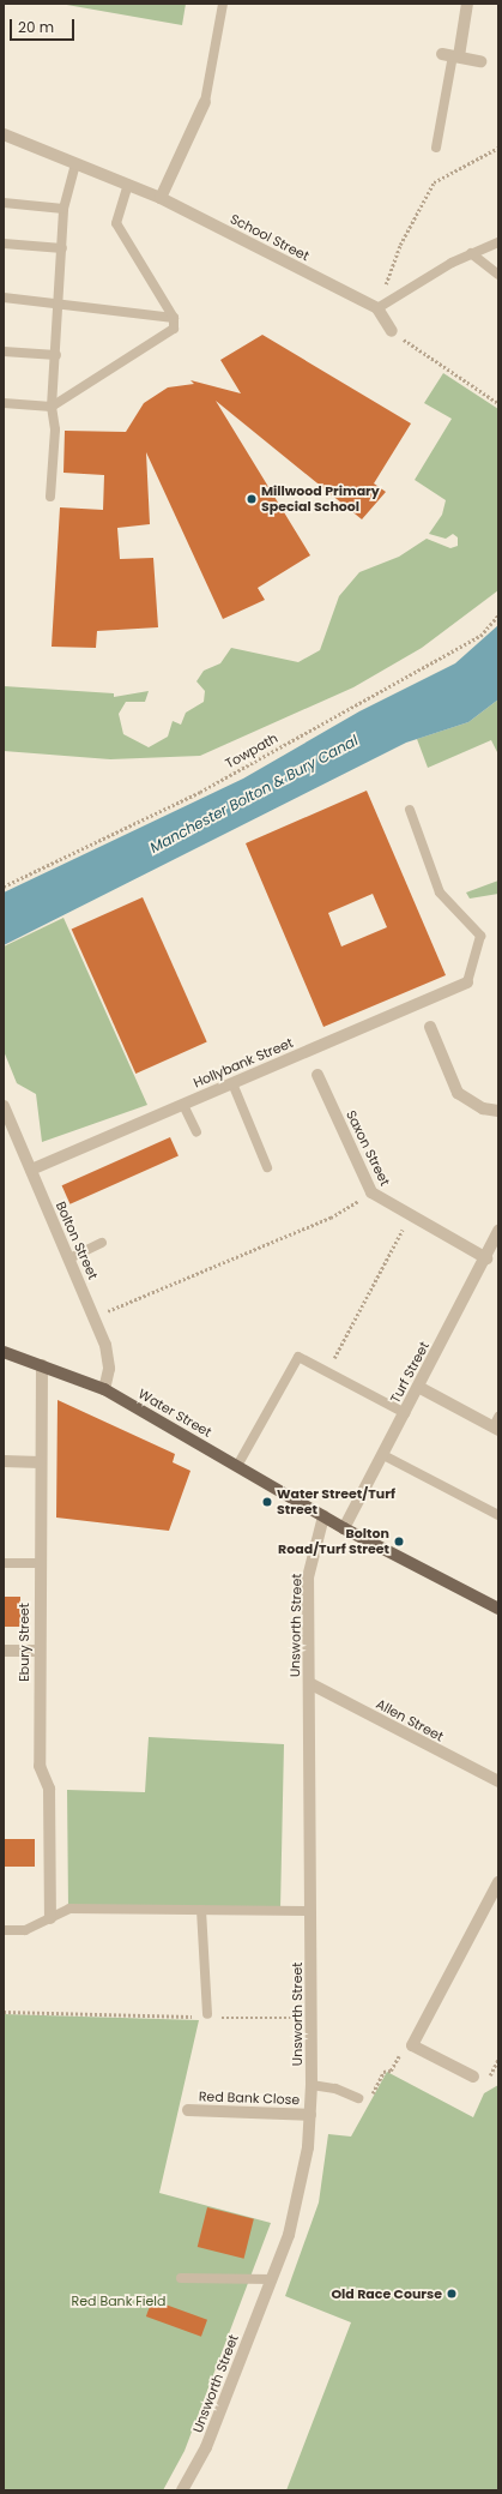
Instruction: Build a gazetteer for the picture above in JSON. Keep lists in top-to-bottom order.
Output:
{
  "streets": {
    "main road": ["Water Street"],
    "street": [
      "School Street",
      "Hollybank Street",
      "Saxon Street",
      "Bolton Street",
      "Turf Street",
      "Unsworth Street",
      "Ebury Street",
      "Allen Street",
      "Red Bank Close"
    ],
    "path": ["Towpath"]
  },
  "crossings": [
    ["Hollybank Street", "Bolton Street"],
    ["Saxon Street", "Turf Street"],
    ["Bolton Street", "Water Street"],
    ["Turf Street", "Water Street"],
    ["Water Street", "Unsworth Street"],
    ["Water Street", "Ebury Street"],
    ["Unsworth Street", "Allen Street"],
    ["Unsworth Street", "Red Bank Close"]
  ],
  "water": ["Manchester Bolton & Bury Canal"],
  "parks": ["Red Bank Field"],
  "places": [
    "Millwood Primary Special School",
    "Water Street/Turf Street",
    "Bolton Road/Turf Street",
    "Old Race Course"
  ],
  "scale_bar": "20 m"
}
